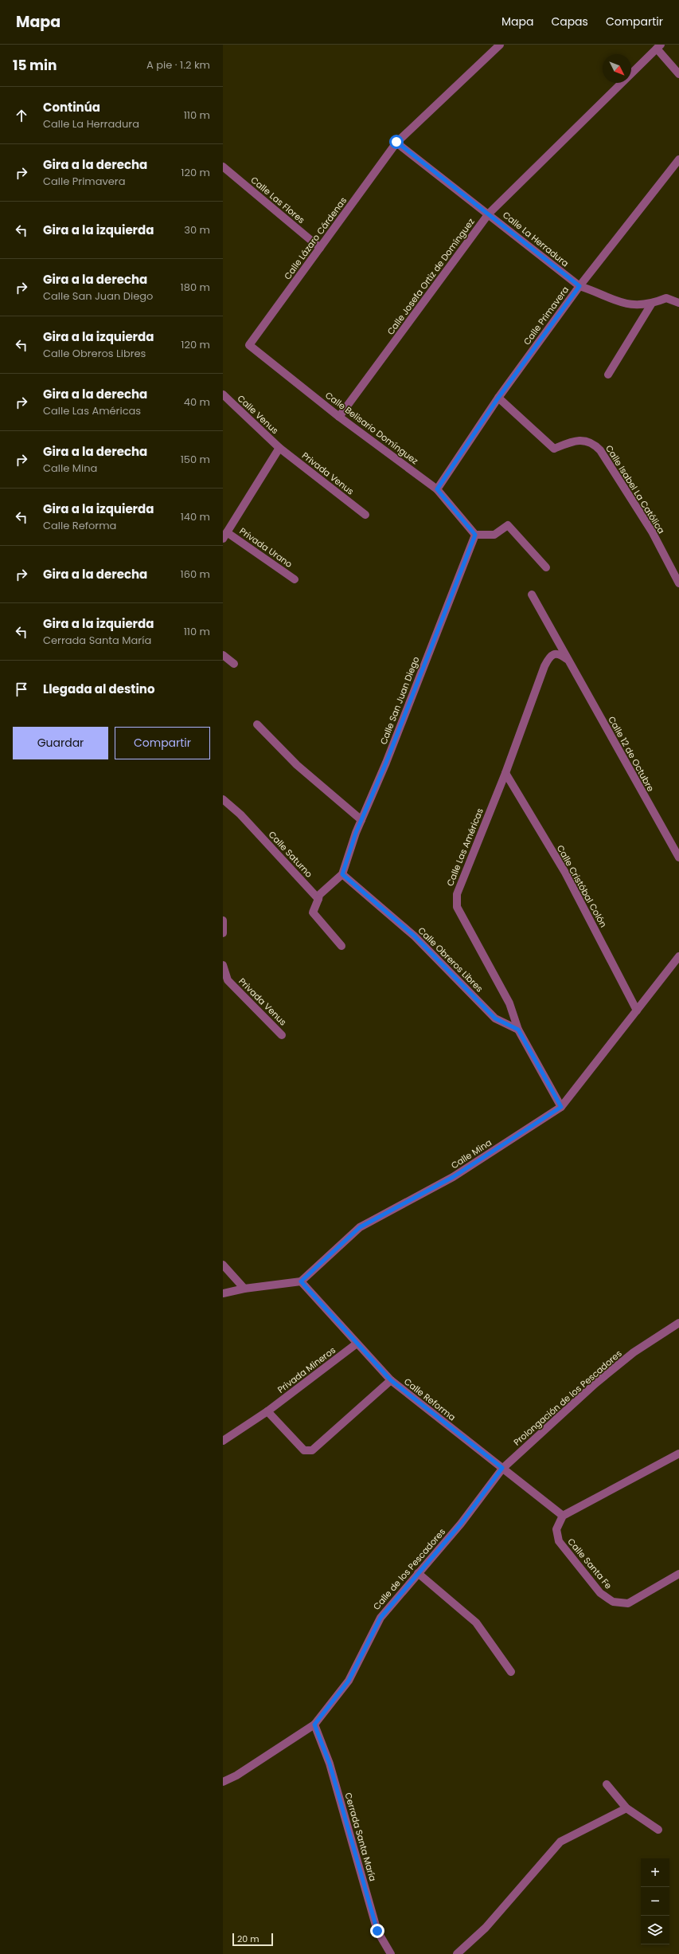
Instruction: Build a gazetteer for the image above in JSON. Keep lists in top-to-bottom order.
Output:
{
  "streets": {
    "street": [
      "Calle Las Flores",
      "Calle Lázaro Cárdenas",
      "Calle La Herradura",
      "Calle Josefa Ortiz de Domínguez",
      "Calle Primavera",
      "Calle Venus",
      "Calle Belisario Domínguez",
      "Privada Venus",
      "Calle Isabel La Católica",
      "Privada Urano",
      "Calle San Juan Diego",
      "Calle 12 de Octubre",
      "Calle Las Américas",
      "Calle Saturno",
      "Calle Cristóbal Colón",
      "Calle Obreros Libres",
      "Calle Mina",
      "Privada Mineros",
      "Prolongación de los Pescadores",
      "Calle Reforma",
      "Calle Santa Fe",
      "Calle de los Pescadores",
      "Cerrada Santa María"
    ]
  },
  "crossings": [
    ["Calle Las Flores", "Calle Lázaro Cárdenas"],
    ["Calle Lázaro Cárdenas", "Calle La Herradura"],
    ["Calle Lázaro Cárdenas", "Calle Belisario Domínguez"],
    ["Calle La Herradura", "Calle Josefa Ortiz de Domínguez"],
    ["Calle La Herradura", "Calle Primavera"],
    ["Calle Josefa Ortiz de Domínguez", "Calle Belisario Domínguez"],
    ["Calle Primavera", "Calle Belisario Domínguez"],
    ["Calle Primavera", "Calle Isabel La Católica"],
    ["Calle Venus", "Privada Venus"],
    ["Calle Belisario Domínguez", "Calle San Juan Diego"],
    ["Calle San Juan Diego", "Calle Obreros Libres"],
    ["Calle 12 de Octubre", "Calle Las Américas"],
    ["Calle Las Américas", "Calle Cristóbal Colón"],
    ["Calle Las Américas", "Calle Obreros Libres"],
    ["Calle Las Américas", "Calle Mina"],
    ["Calle Cristóbal Colón", "Calle Mina"],
    ["Calle Mina", "Calle Reforma"],
    ["Privada Mineros", "Calle Reforma"],
    ["Prolongación de los Pescadores", "Calle Reforma"],
    ["Prolongación de los Pescadores", "Calle de los Pescadores"],
    ["Calle Reforma", "Calle Santa Fe"],
    ["Calle Reforma", "Calle de los Pescadores"],
    ["Calle de los Pescadores", "Cerrada Santa María"]
  ],
  "scale_bar": "20 m",
  "north": "bottom right",
  "page": {
    "header": "Mapa",
    "nav": ["Mapa", "Capas", "Compartir"],
    "heading": ["15 min", "A pie · 1.2 km"],
    "list": [
      ["Continúa", "Calle La Herradura", "110 m"],
      ["Gira a la derecha", "Calle Primavera", "120 m"],
      ["Gira a la izquierda", "30 m"],
      ["Gira a la derecha", "Calle San Juan Diego", "180 m"],
      ["Gira a la izquierda", "Calle Obreros Libres", "120 m"],
      ["Gira a la derecha", "Calle Las Américas", "40 m"],
      ["Gira a la derecha", "Calle Mina", "150 m"],
      ["Gira a la izquierda", "Calle Reforma", "140 m"],
      ["Gira a la derecha", "160 m"],
      ["Gira a la izquierda", "Cerrada Santa María", "110 m"],
      "Llegada al destino"
    ],
    "buttons": ["Guardar", "Compartir"],
    "map_buttons": ["+", "−"],
    "scale": "20 m"
  }
}
